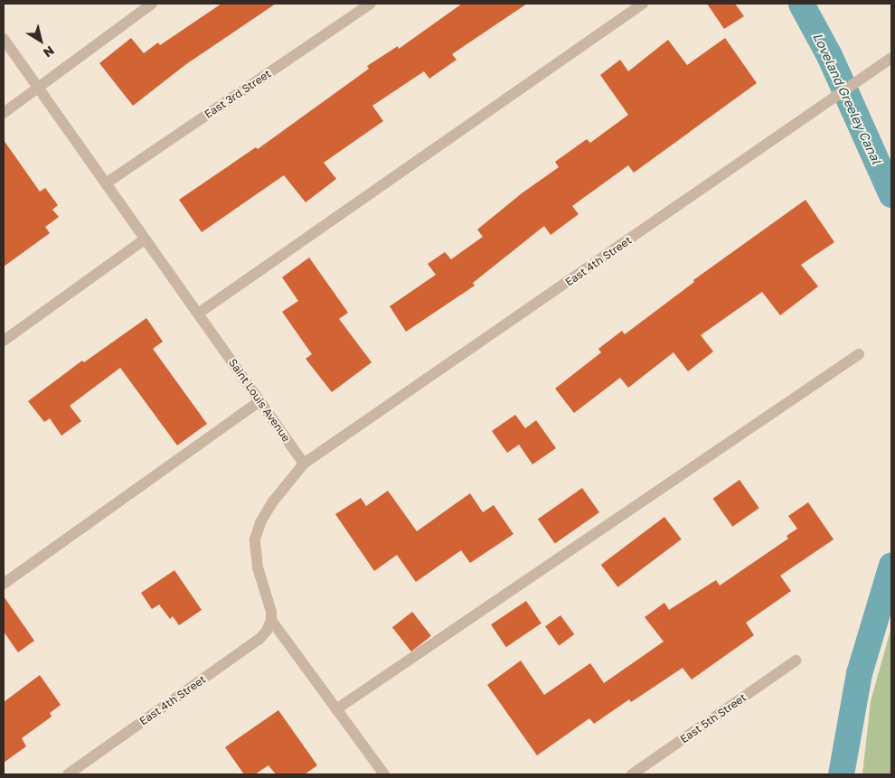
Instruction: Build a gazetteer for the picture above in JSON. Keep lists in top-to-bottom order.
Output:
{
  "streets": {
    "street": [
      "East 3rd Street",
      "East 4th Street",
      "Saint Louis Avenue",
      "East 5th Street"
    ]
  },
  "crossings": [
    ["East 3rd Street", "Saint Louis Avenue"],
    ["East 4th Street", "Saint Louis Avenue"]
  ],
  "water": ["Loveland Greeley Canal"],
  "north": "bottom right"
}
